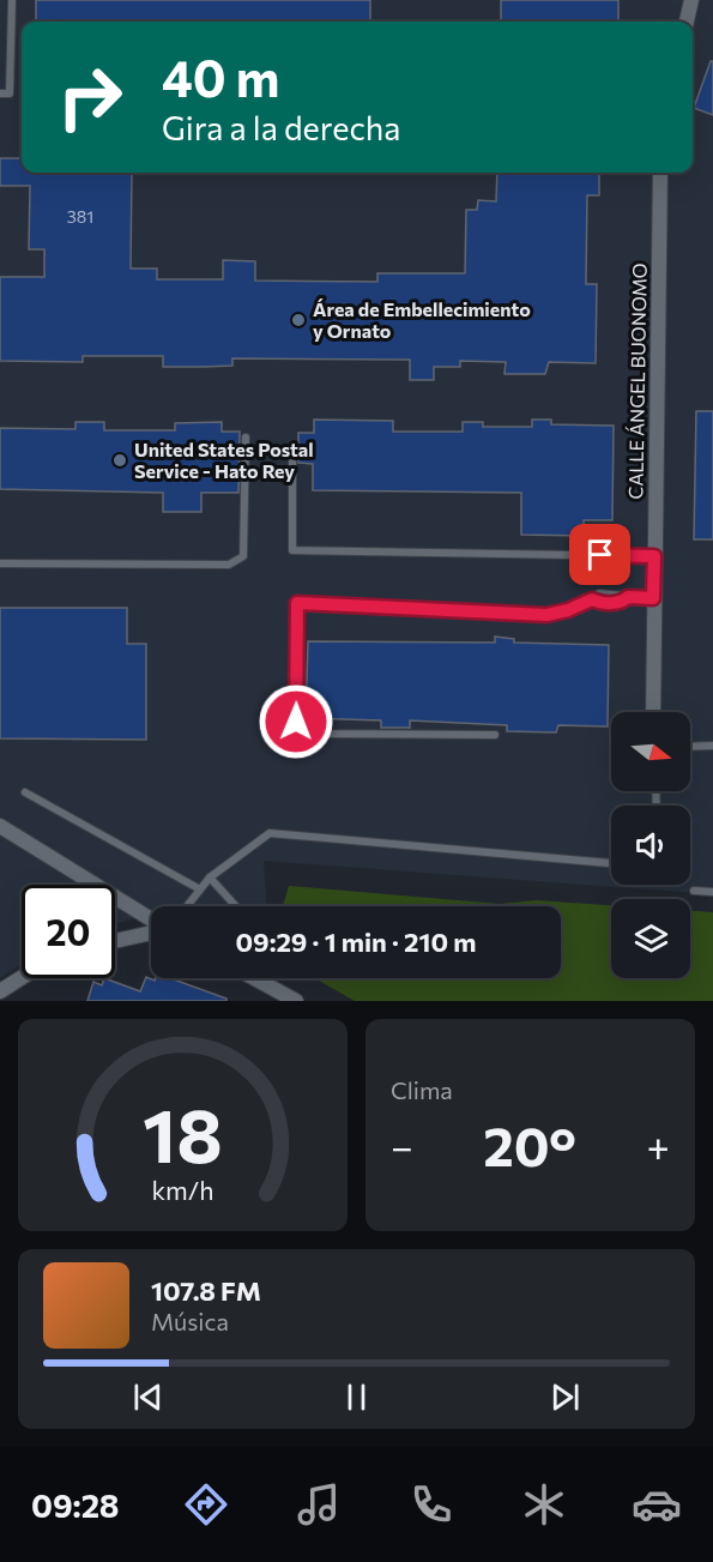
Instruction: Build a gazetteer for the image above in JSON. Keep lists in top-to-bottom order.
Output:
{
  "streets": {
    "street": ["CALLE ÁNGEL BUONOMO"]
  },
  "places": ["Área de Embellecimiento y Ornato", "United States Postal Service - Hato Rey"],
  "house_numbers": ["381"],
  "north": "right",
  "page": {
    "turn": ["40 m", "Gira a la derecha"],
    "limit": "20",
    "trip": "09:29 · 1 min · 210 m",
    "tile": "Clima",
    "heat": ["−", "20°", "+"],
    "song": ["107.8 FM", "Música"],
    "tabs": "09:28",
    "gauge": ["18", "km/h"]
  }
}
